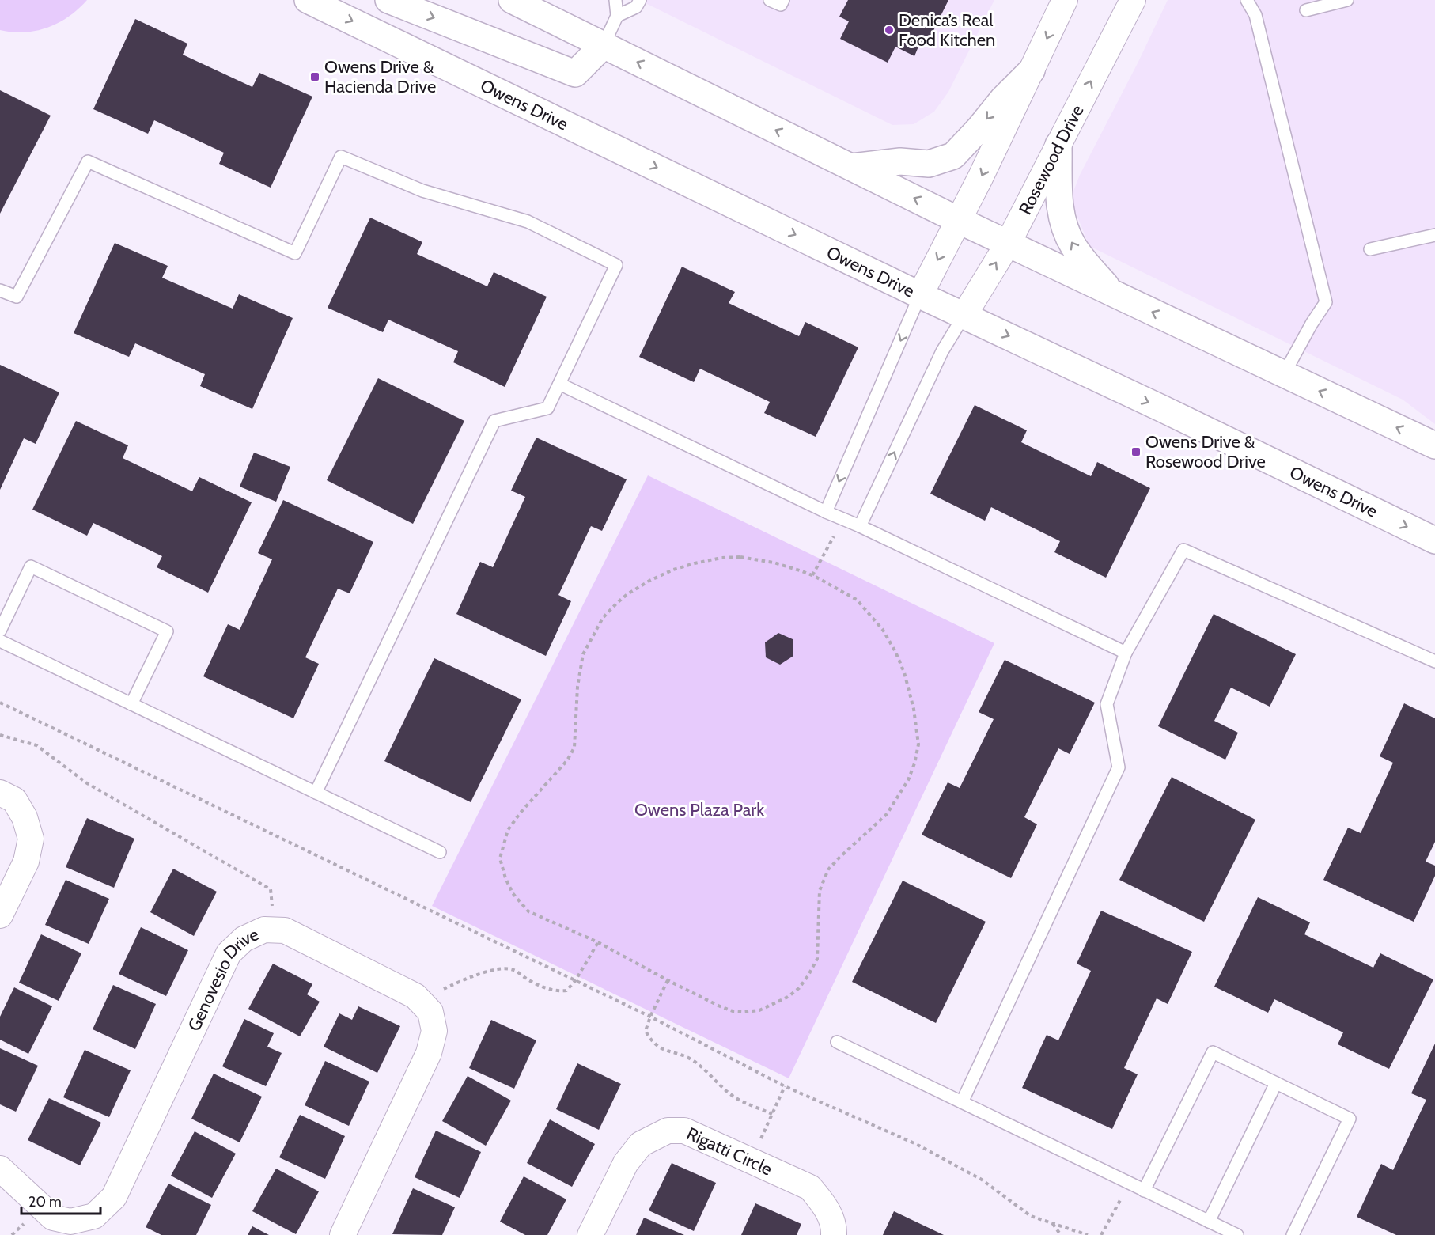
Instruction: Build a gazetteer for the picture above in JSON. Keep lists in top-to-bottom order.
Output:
{
  "streets": {
    "street": [
      "Owens Drive",
      "Rosewood Drive",
      "Genovesio Drive",
      "Rigatti Circle"
    ]
  },
  "crossings": [
    ["Owens Drive", "Rosewood Drive"]
  ],
  "parks": ["Owens Plaza Park"],
  "places": {
    "other": ["Denica’s Real Food Kitchen"],
    "transit": ["Owens Drive & Hacienda Drive", "Owens Drive & Rosewood Drive"]
  },
  "scale_bar": "20 m"
}
